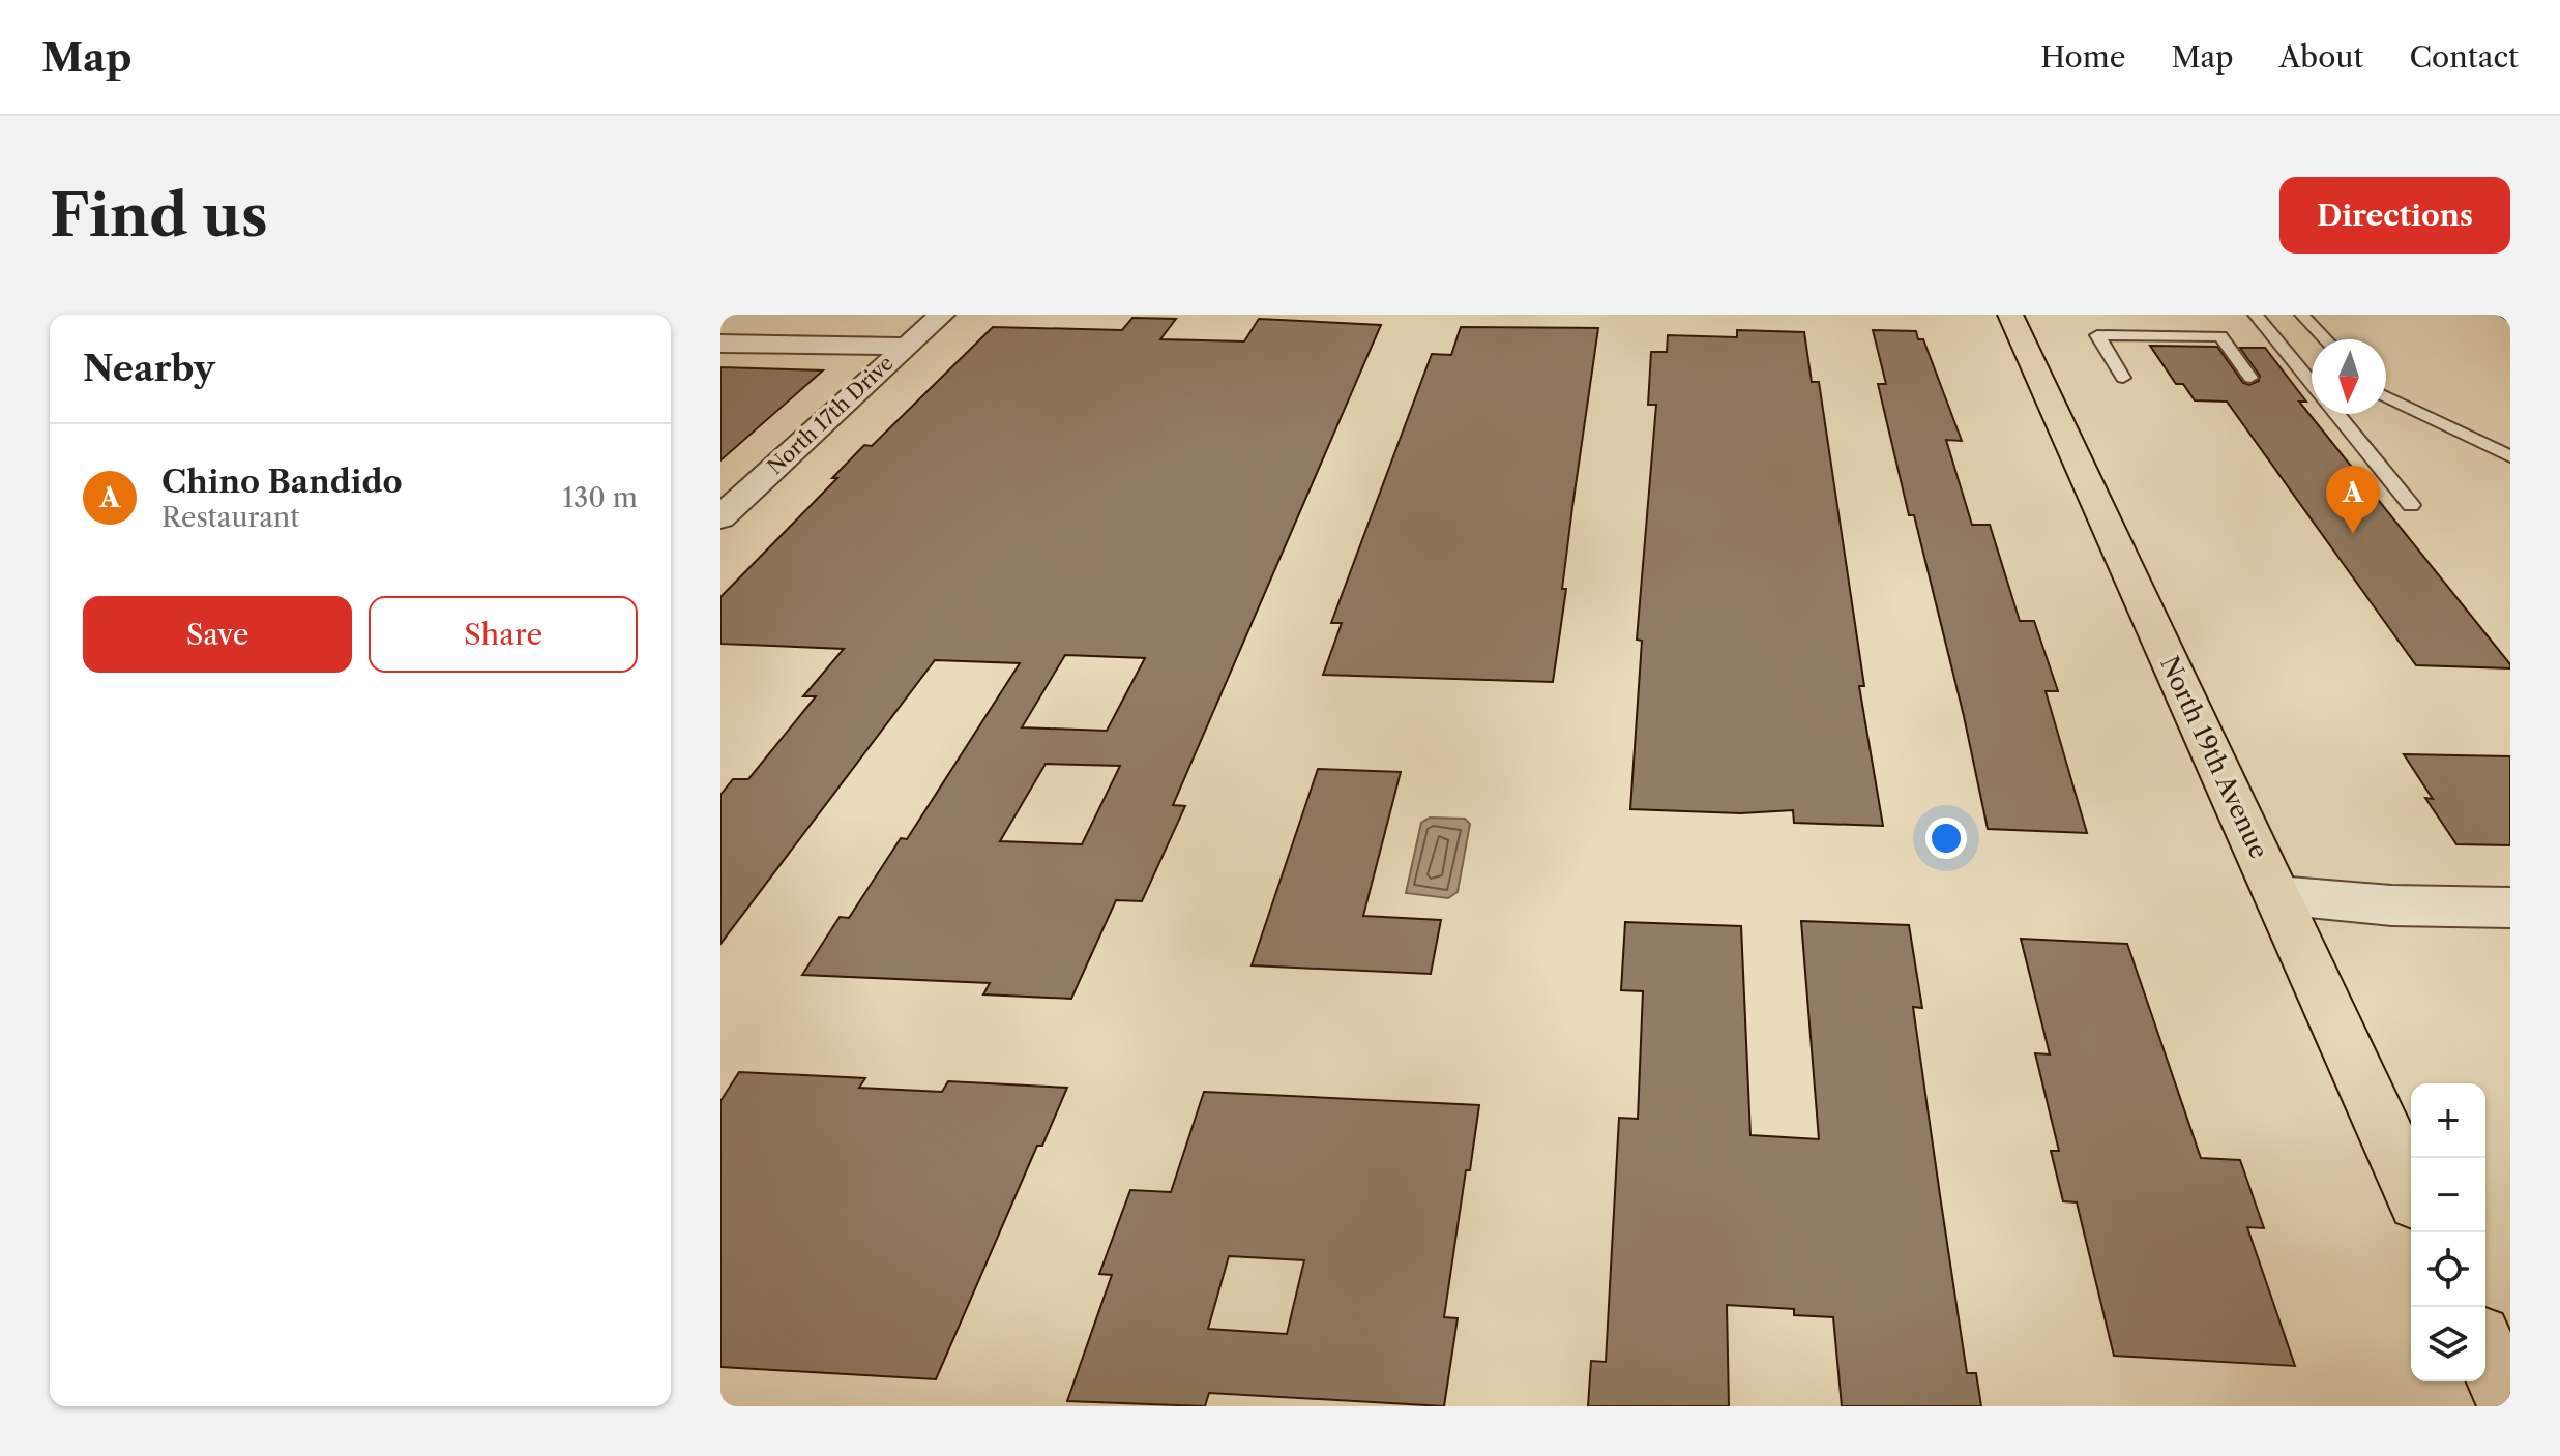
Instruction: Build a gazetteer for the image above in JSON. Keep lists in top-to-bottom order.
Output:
{
  "streets": {
    "main road": ["North 19th Avenue"],
    "street": ["North 17th Drive"]
  },
  "north": "bottom",
  "page": {
    "header": "Map",
    "nav": [
      "Home",
      "Map",
      "About",
      "Contact"
    ],
    "buttons": [
      "Directions",
      ["Save", "Share"]
    ],
    "title": "Find us",
    "heading": "Nearby",
    "list": [
      {
        "mark": "A",
        "name": "Chino Bandido",
        "note": "Restaurant",
        "value": "130 m"
      }
    ],
    "pins": "A",
    "map_buttons": ["+", "−"]
  }
}
